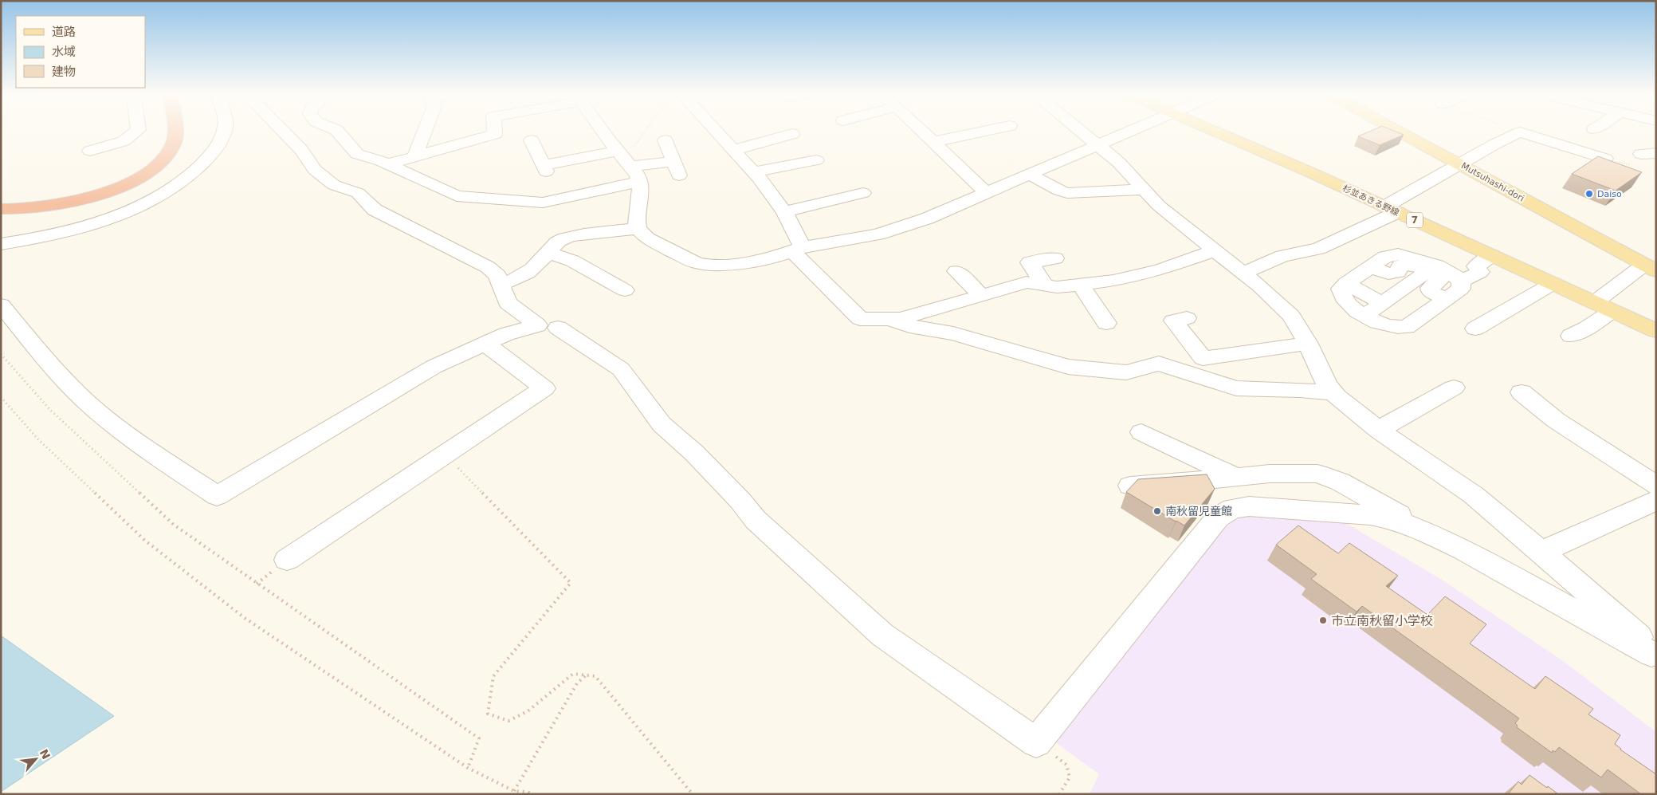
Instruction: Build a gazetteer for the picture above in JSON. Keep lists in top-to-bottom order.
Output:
{
  "streets": {
    "main road": ["Mutsuhashi-dori", "杉並あきる野線", "7"]
  },
  "places": ["Daiso", "南秋留児童館", "市立南秋留小学校"],
  "legend": ["道路", "水域", "建物"],
  "north": "top right"
}
